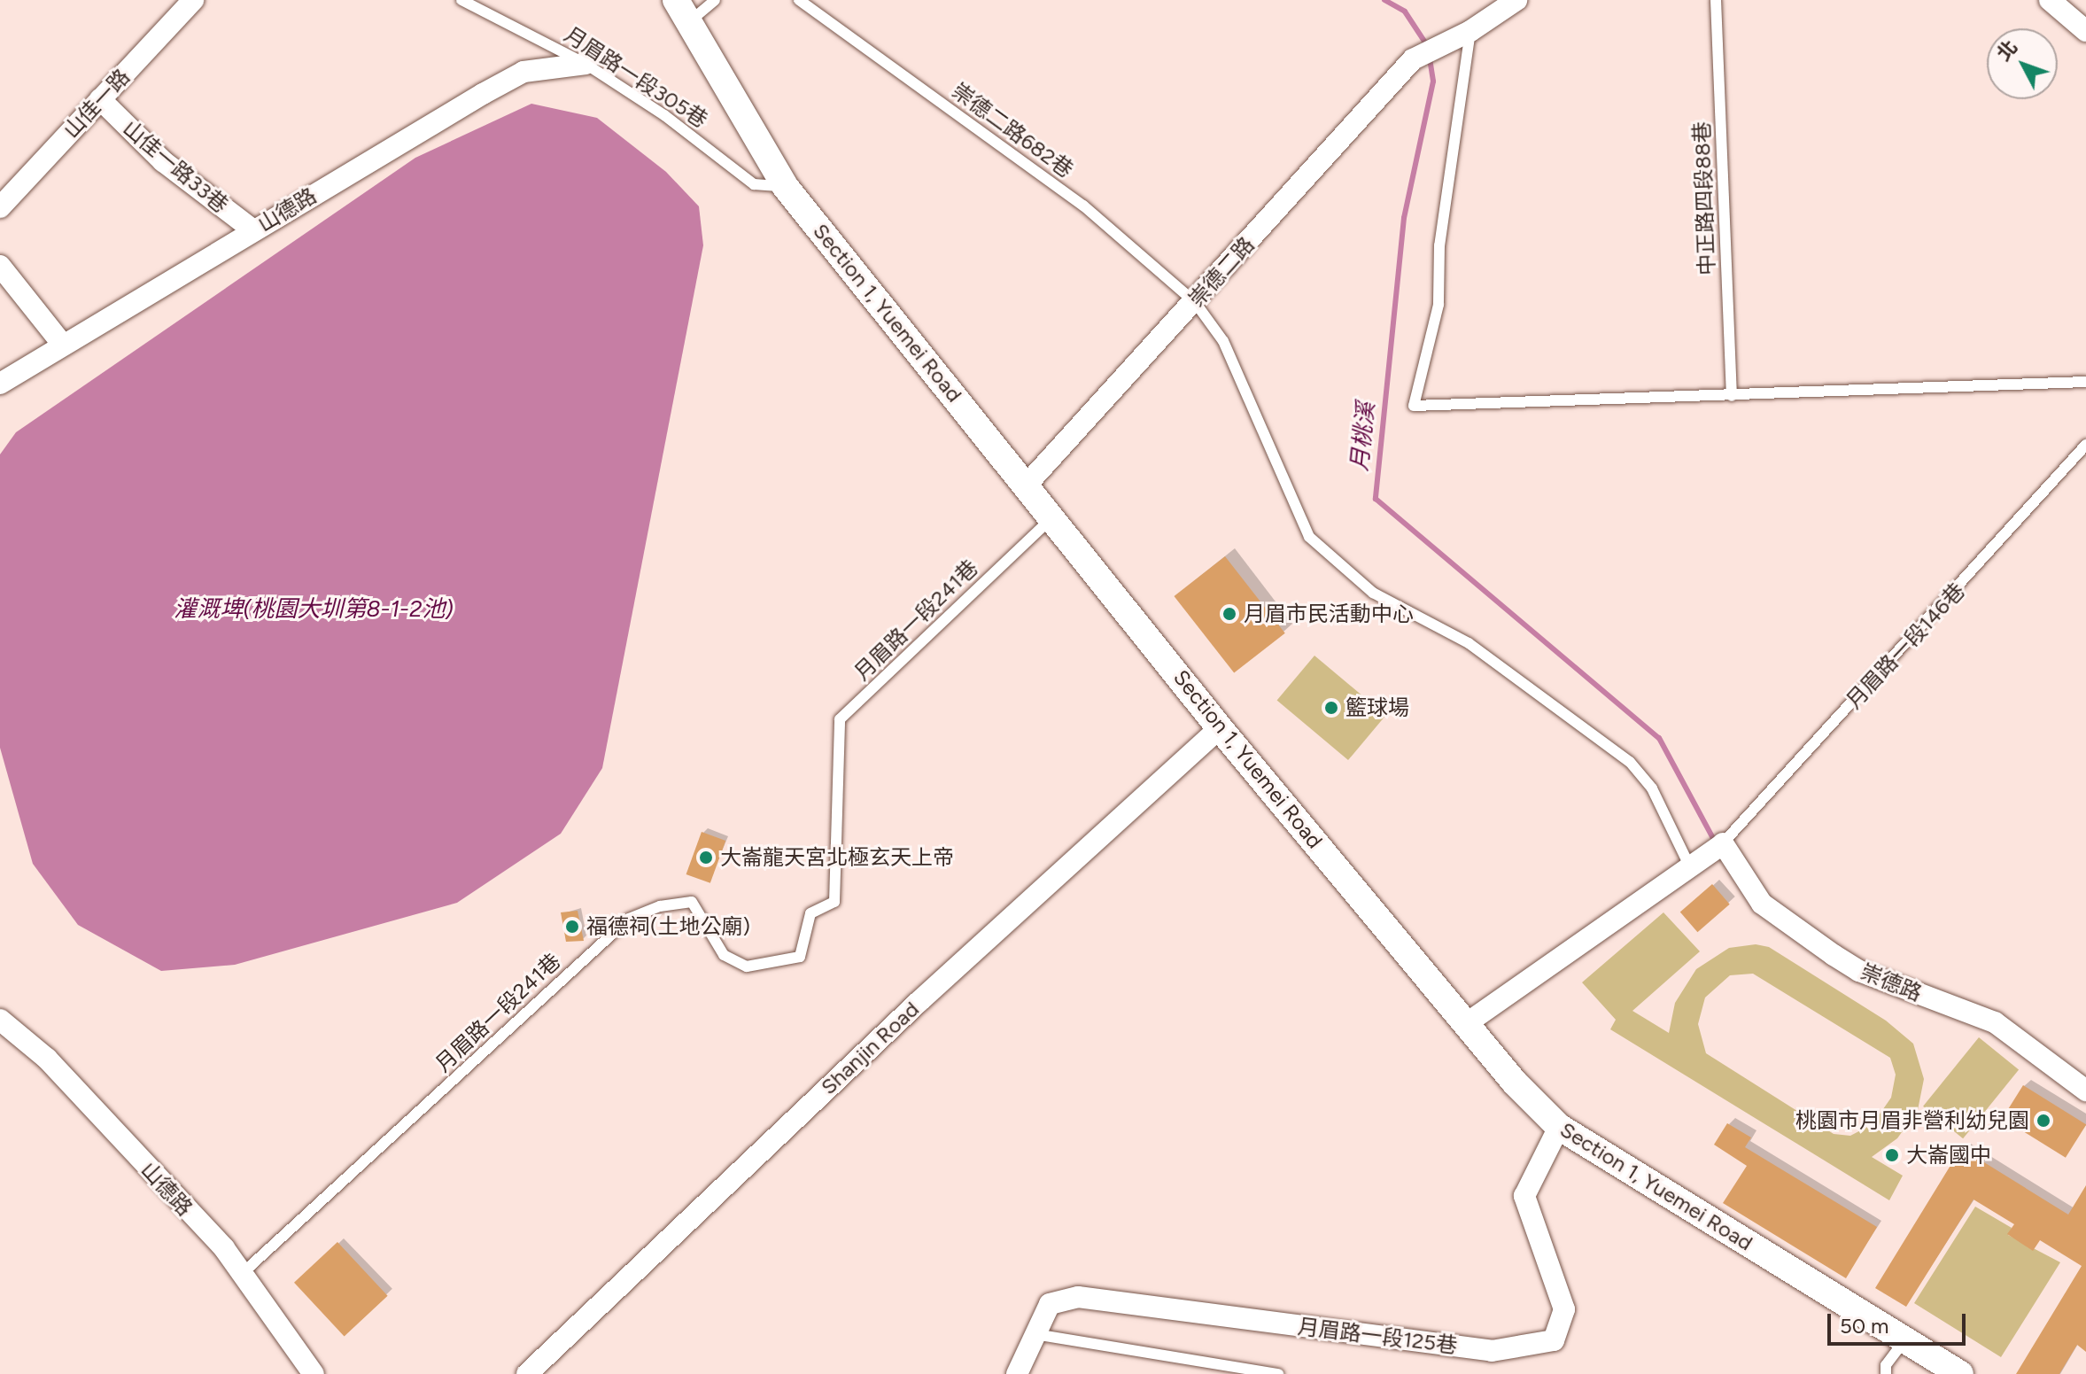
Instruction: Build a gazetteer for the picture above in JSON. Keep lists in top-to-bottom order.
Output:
{
  "streets": {
    "street": [
      "山佳一路",
      "山佳一路33巷",
      "山德路",
      "崇德二路",
      "Section 1, Yuemei Road",
      "崇德路",
      "Shanjin Road",
      "月眉路一段125巷"
    ],
    "lane": [
      "月眉路一段305巷",
      "崇德二路682巷",
      "中正路四段88巷",
      "月眉路一段241巷",
      "月眉路一段146巷"
    ]
  },
  "crossings": [
    ["月眉路一段305巷", "山德路"],
    ["月眉路一段305巷", "Section 1, Yuemei Road"],
    ["山佳一路", "山佳一路33巷"],
    ["崇德二路682巷", "崇德二路"],
    ["山佳一路33巷", "山德路"],
    ["山德路", "月眉路一段241巷"],
    ["崇德二路", "Section 1, Yuemei Road"],
    ["Section 1, Yuemei Road", "月眉路一段241巷"],
    ["Section 1, Yuemei Road", "Shanjin Road"],
    ["Section 1, Yuemei Road", "月眉路一段125巷"],
    ["月眉路一段146巷", "崇德路"]
  ],
  "water": ["月桃溪", "灌溉埤(桃園大圳第8-1-2池)"],
  "places": [
    "月眉市民活動中心",
    "籃球場",
    "大崙龍天宮北極玄天上帝",
    "福德祠(土地公廟)",
    "桃園市月眉非營利幼兒園",
    "大崙國中"
  ],
  "scale_bar": "50 m",
  "north": "top left"
}
